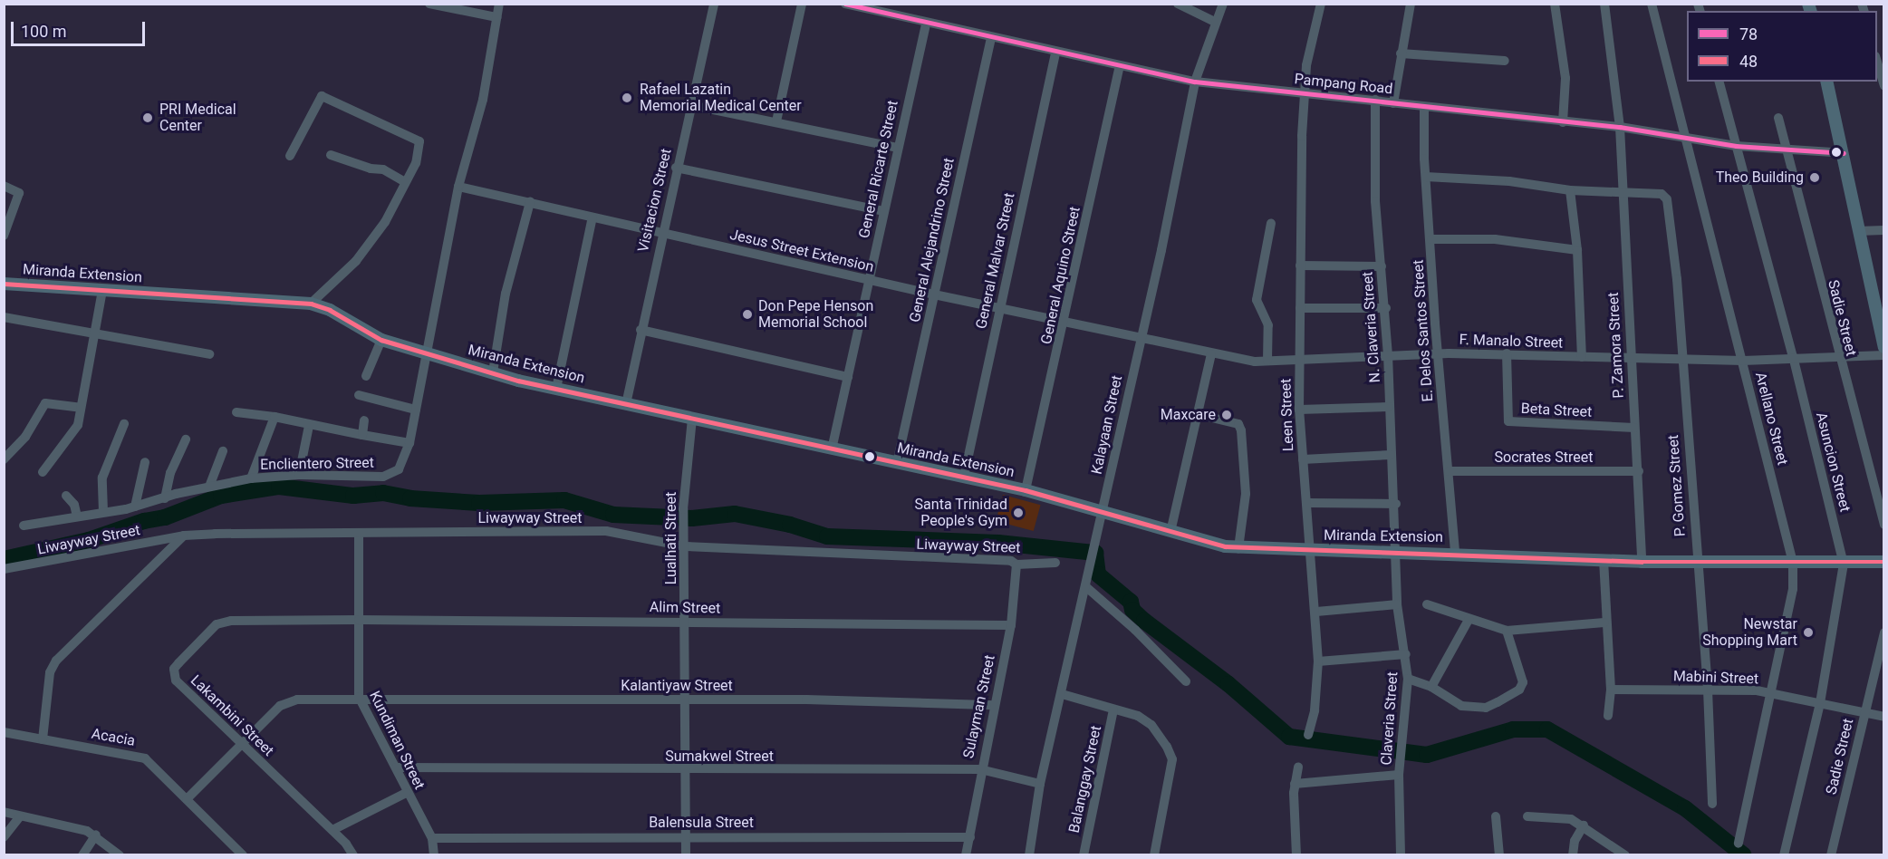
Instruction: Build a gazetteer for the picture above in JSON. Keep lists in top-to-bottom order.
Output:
{
  "streets": {
    "main road": ["Miranda Extension"],
    "street": [
      "Pampang Road",
      "General Ricarte Street",
      "Visitacion Street",
      "General Alejandrino Street",
      "Jesus Street Extension",
      "General Malvar Street",
      "General Aquino Street",
      "Sadie Street",
      "N. Claveria Street",
      "E. Delos Santos Street",
      "F. Manalo Street",
      "P. Zamora Street",
      "Beta Street",
      "Leen Street",
      "Arellano Street",
      "Kalayaan Street",
      "Socrates Street",
      "Asuncion Street",
      "Enclientero Street",
      "P. Gomez Street",
      "Liwayway Street",
      "Lualhati Street",
      "Alim Street",
      "Mabini Street",
      "Kalantiyaw Street",
      "Sulayman Street",
      "Lakambini Street",
      "Claveria Street",
      "Acacia",
      "Kundiman Street",
      "Sumakwel Street",
      "Balanggay Street",
      "Balensula Street"
    ]
  },
  "crossings": [
    ["Pampang Road", "General Ricarte Street"],
    ["Pampang Road", "General Alejandrino Street"],
    ["Pampang Road", "General Malvar Street"],
    ["Pampang Road", "General Aquino Street"],
    ["Pampang Road", "Sadie Street"],
    ["Pampang Road", "N. Claveria Street"],
    ["Pampang Road", "E. Delos Santos Street"],
    ["Pampang Road", "P. Zamora Street"],
    ["Pampang Road", "Leen Street"],
    ["Pampang Road", "Arellano Street"],
    ["Pampang Road", "Kalayaan Street"],
    ["Pampang Road", "Asuncion Street"],
    ["General Ricarte Street", "Jesus Street Extension"],
    ["General Ricarte Street", "Miranda Extension"],
    ["Visitacion Street", "Jesus Street Extension"],
    ["Visitacion Street", "Miranda Extension"],
    ["General Alejandrino Street", "Jesus Street Extension"],
    ["General Alejandrino Street", "Miranda Extension"],
    ["Jesus Street Extension", "General Malvar Street"],
    ["Jesus Street Extension", "General Aquino Street"],
    ["Jesus Street Extension", "F. Manalo Street"],
    ["Jesus Street Extension", "Kalayaan Street"],
    ["Jesus Street Extension", "Enclientero Street"],
    ["General Malvar Street", "Miranda Extension"],
    ["Miranda Extension", "General Aquino Street"],
    ["Miranda Extension", "N. Claveria Street"],
    ["Miranda Extension", "E. Delos Santos Street"],
    ["Miranda Extension", "P. Zamora Street"],
    ["Miranda Extension", "Leen Street"],
    ["Miranda Extension", "Arellano Street"],
    ["Miranda Extension", "Kalayaan Street"],
    ["Miranda Extension", "Asuncion Street"],
    ["Miranda Extension", "Enclientero Street"],
    ["Miranda Extension", "P. Gomez Street"],
    ["Miranda Extension", "Lualhati Street"],
    ["Miranda Extension", "Claveria Street"],
    ["Sadie Street", "F. Manalo Street"],
    ["Sadie Street", "Mabini Street"],
    ["N. Claveria Street", "F. Manalo Street"],
    ["N. Claveria Street", "Claveria Street"],
    ["E. Delos Santos Street", "F. Manalo Street"],
    ["E. Delos Santos Street", "Socrates Street"],
    ["F. Manalo Street", "P. Zamora Street"],
    ["F. Manalo Street", "Beta Street"],
    ["F. Manalo Street", "Leen Street"],
    ["F. Manalo Street", "Arellano Street"],
    ["F. Manalo Street", "Kalayaan Street"],
    ["F. Manalo Street", "Asuncion Street"],
    ["F. Manalo Street", "P. Gomez Street"],
    ["P. Zamora Street", "Beta Street"],
    ["P. Zamora Street", "Socrates Street"],
    ["P. Zamora Street", "P. Gomez Street"],
    ["Arellano Street", "Mabini Street"],
    ["Kalayaan Street", "Sumakwel Street"],
    ["Asuncion Street", "Mabini Street"],
    ["P. Gomez Street", "Mabini Street"],
    ["Liwayway Street", "Lualhati Street"],
    ["Liwayway Street", "Sulayman Street"],
    ["Liwayway Street", "Kundiman Street"],
    ["Lualhati Street", "Alim Street"],
    ["Lualhati Street", "Kalantiyaw Street"],
    ["Lualhati Street", "Sumakwel Street"],
    ["Lualhati Street", "Balensula Street"],
    ["Alim Street", "Sulayman Street"],
    ["Alim Street", "Lakambini Street"],
    ["Alim Street", "Kundiman Street"],
    ["Kalantiyaw Street", "Sulayman Street"],
    ["Kalantiyaw Street", "Lakambini Street"],
    ["Kalantiyaw Street", "Acacia"],
    ["Kalantiyaw Street", "Kundiman Street"],
    ["Sulayman Street", "Sumakwel Street"],
    ["Sulayman Street", "Balensula Street"],
    ["Lakambini Street", "Kundiman Street"],
    ["Kundiman Street", "Sumakwel Street"],
    ["Kundiman Street", "Balensula Street"]
  ],
  "places": [
    "Rafael Lazatin Memorial Medical Center",
    "PRI Medical Center",
    "Theo Building",
    "Don Pepe Henson Memorial School",
    "Maxcare",
    "Santa Trinidad People's Gym",
    "Newstar Shopping Mart"
  ],
  "lines": ["transit line 78", "transit line 48"],
  "legend": ["78", "48"],
  "scale_bar": "100 m"
}
